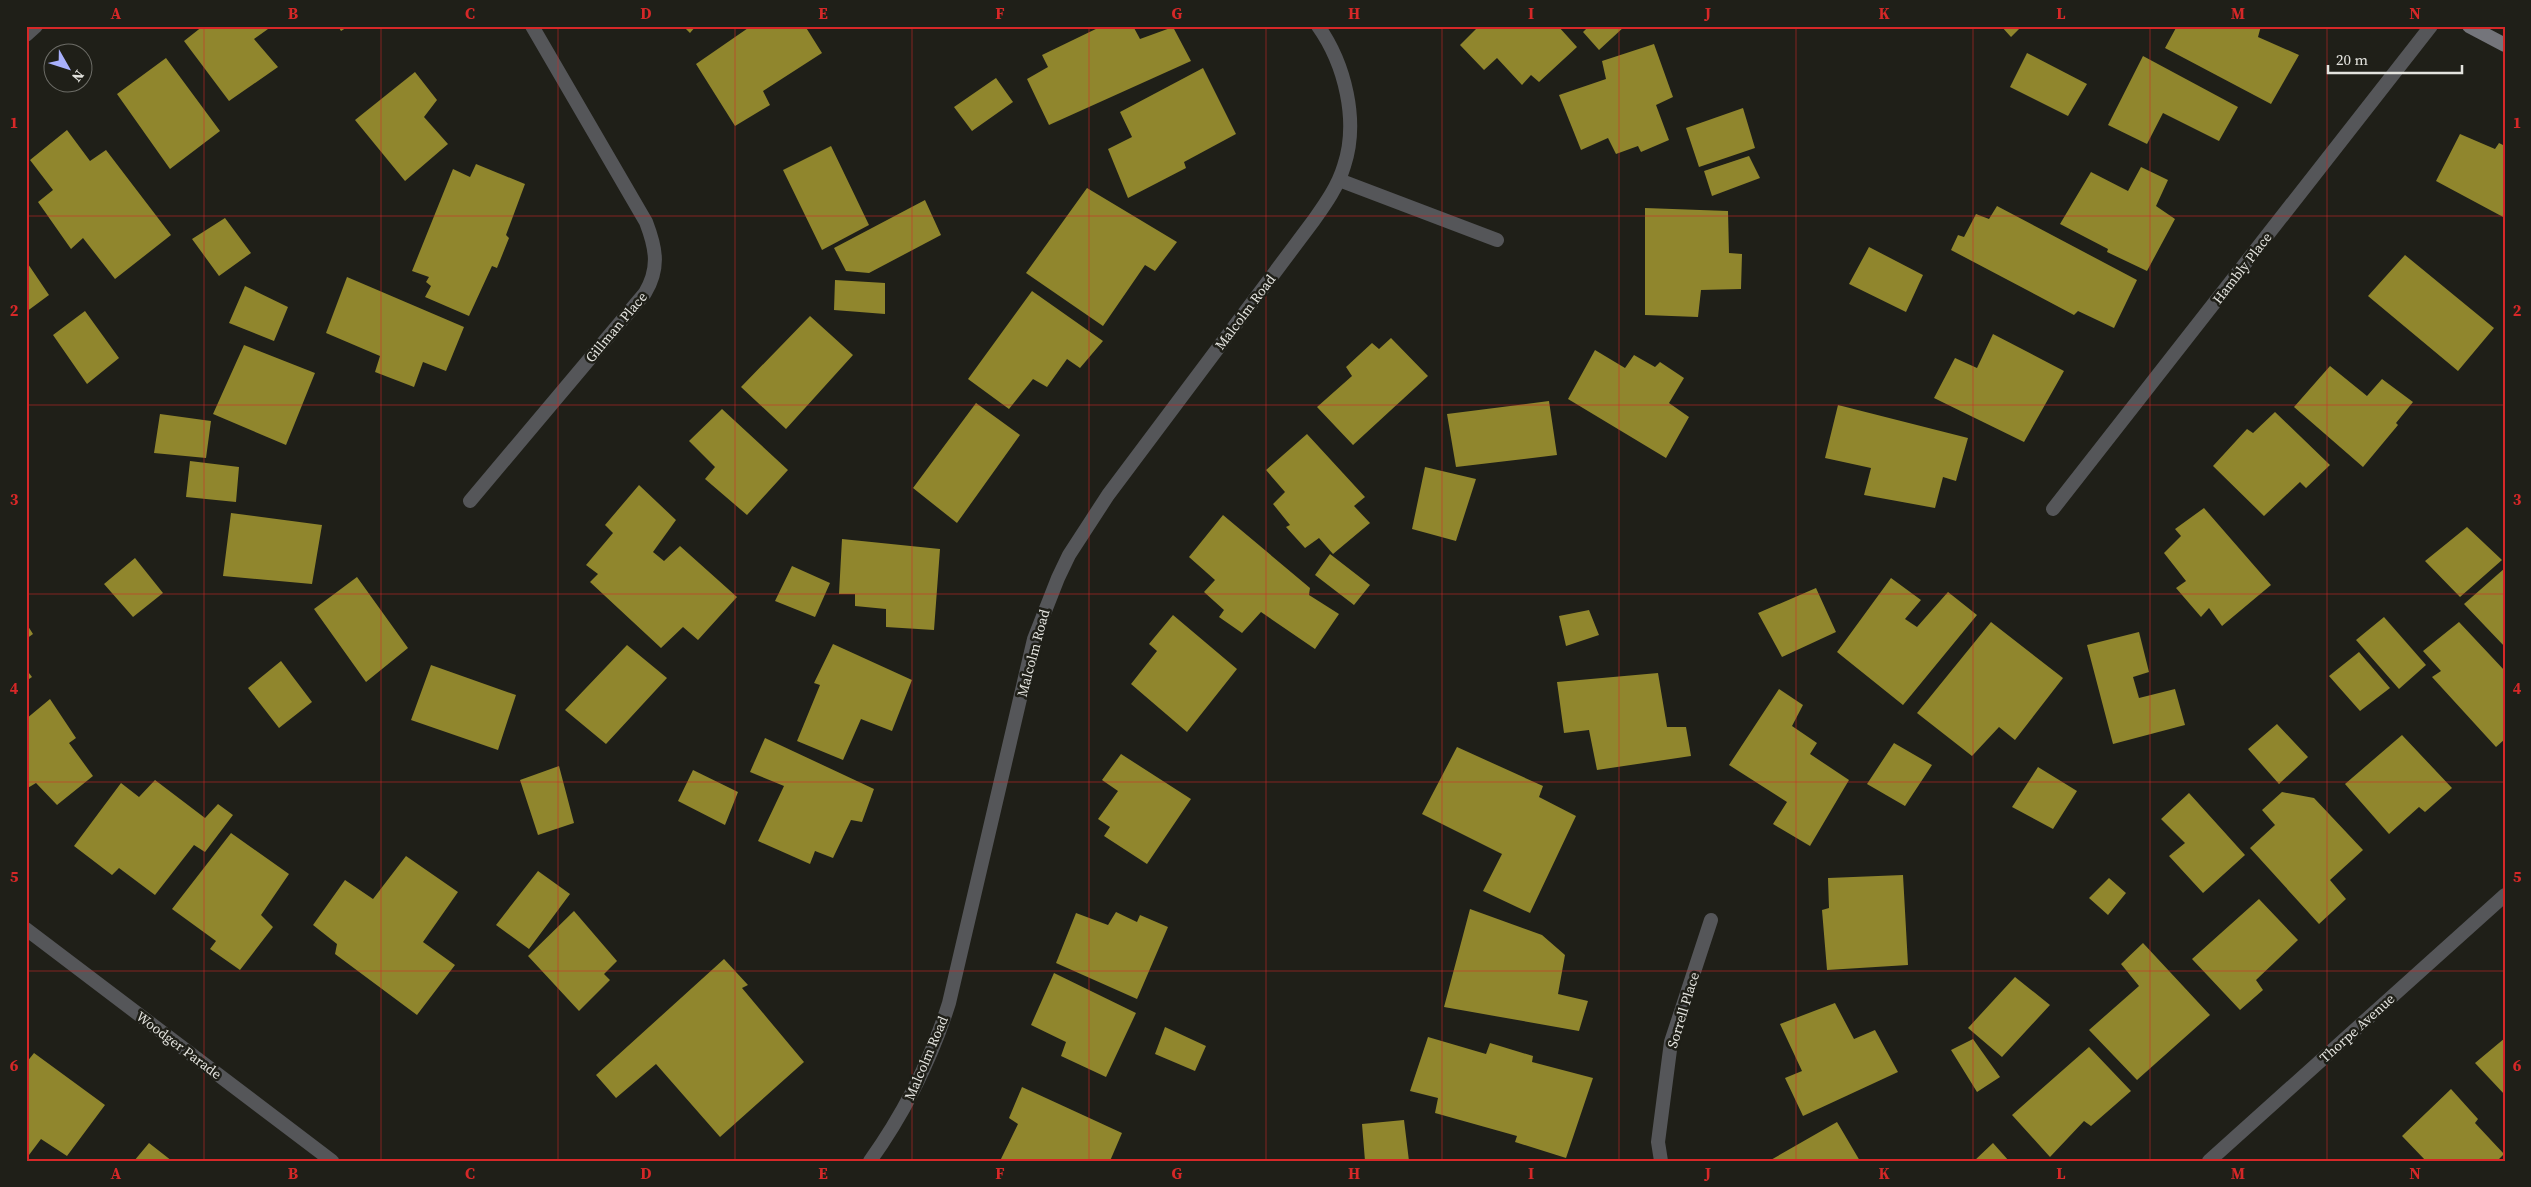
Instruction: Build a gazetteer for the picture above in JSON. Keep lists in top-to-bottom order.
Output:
{
  "streets": {
    "street": [
      "Hambly Place",
      "Malcolm Road",
      "Gillman Place",
      "Sorrell Place",
      "Thorpe Avenue",
      "Woodger Parade"
    ]
  },
  "scale_bar": "20 m",
  "north": "bottom right",
  "grid": {
    "columns": [
      "A",
      "B",
      "C",
      "D",
      "E",
      "F",
      "G",
      "H",
      "I",
      "J",
      "K",
      "L",
      "M",
      "N"
    ],
    "rows": [
      "1",
      "2",
      "3",
      "4",
      "5",
      "6"
    ]
  }
}
